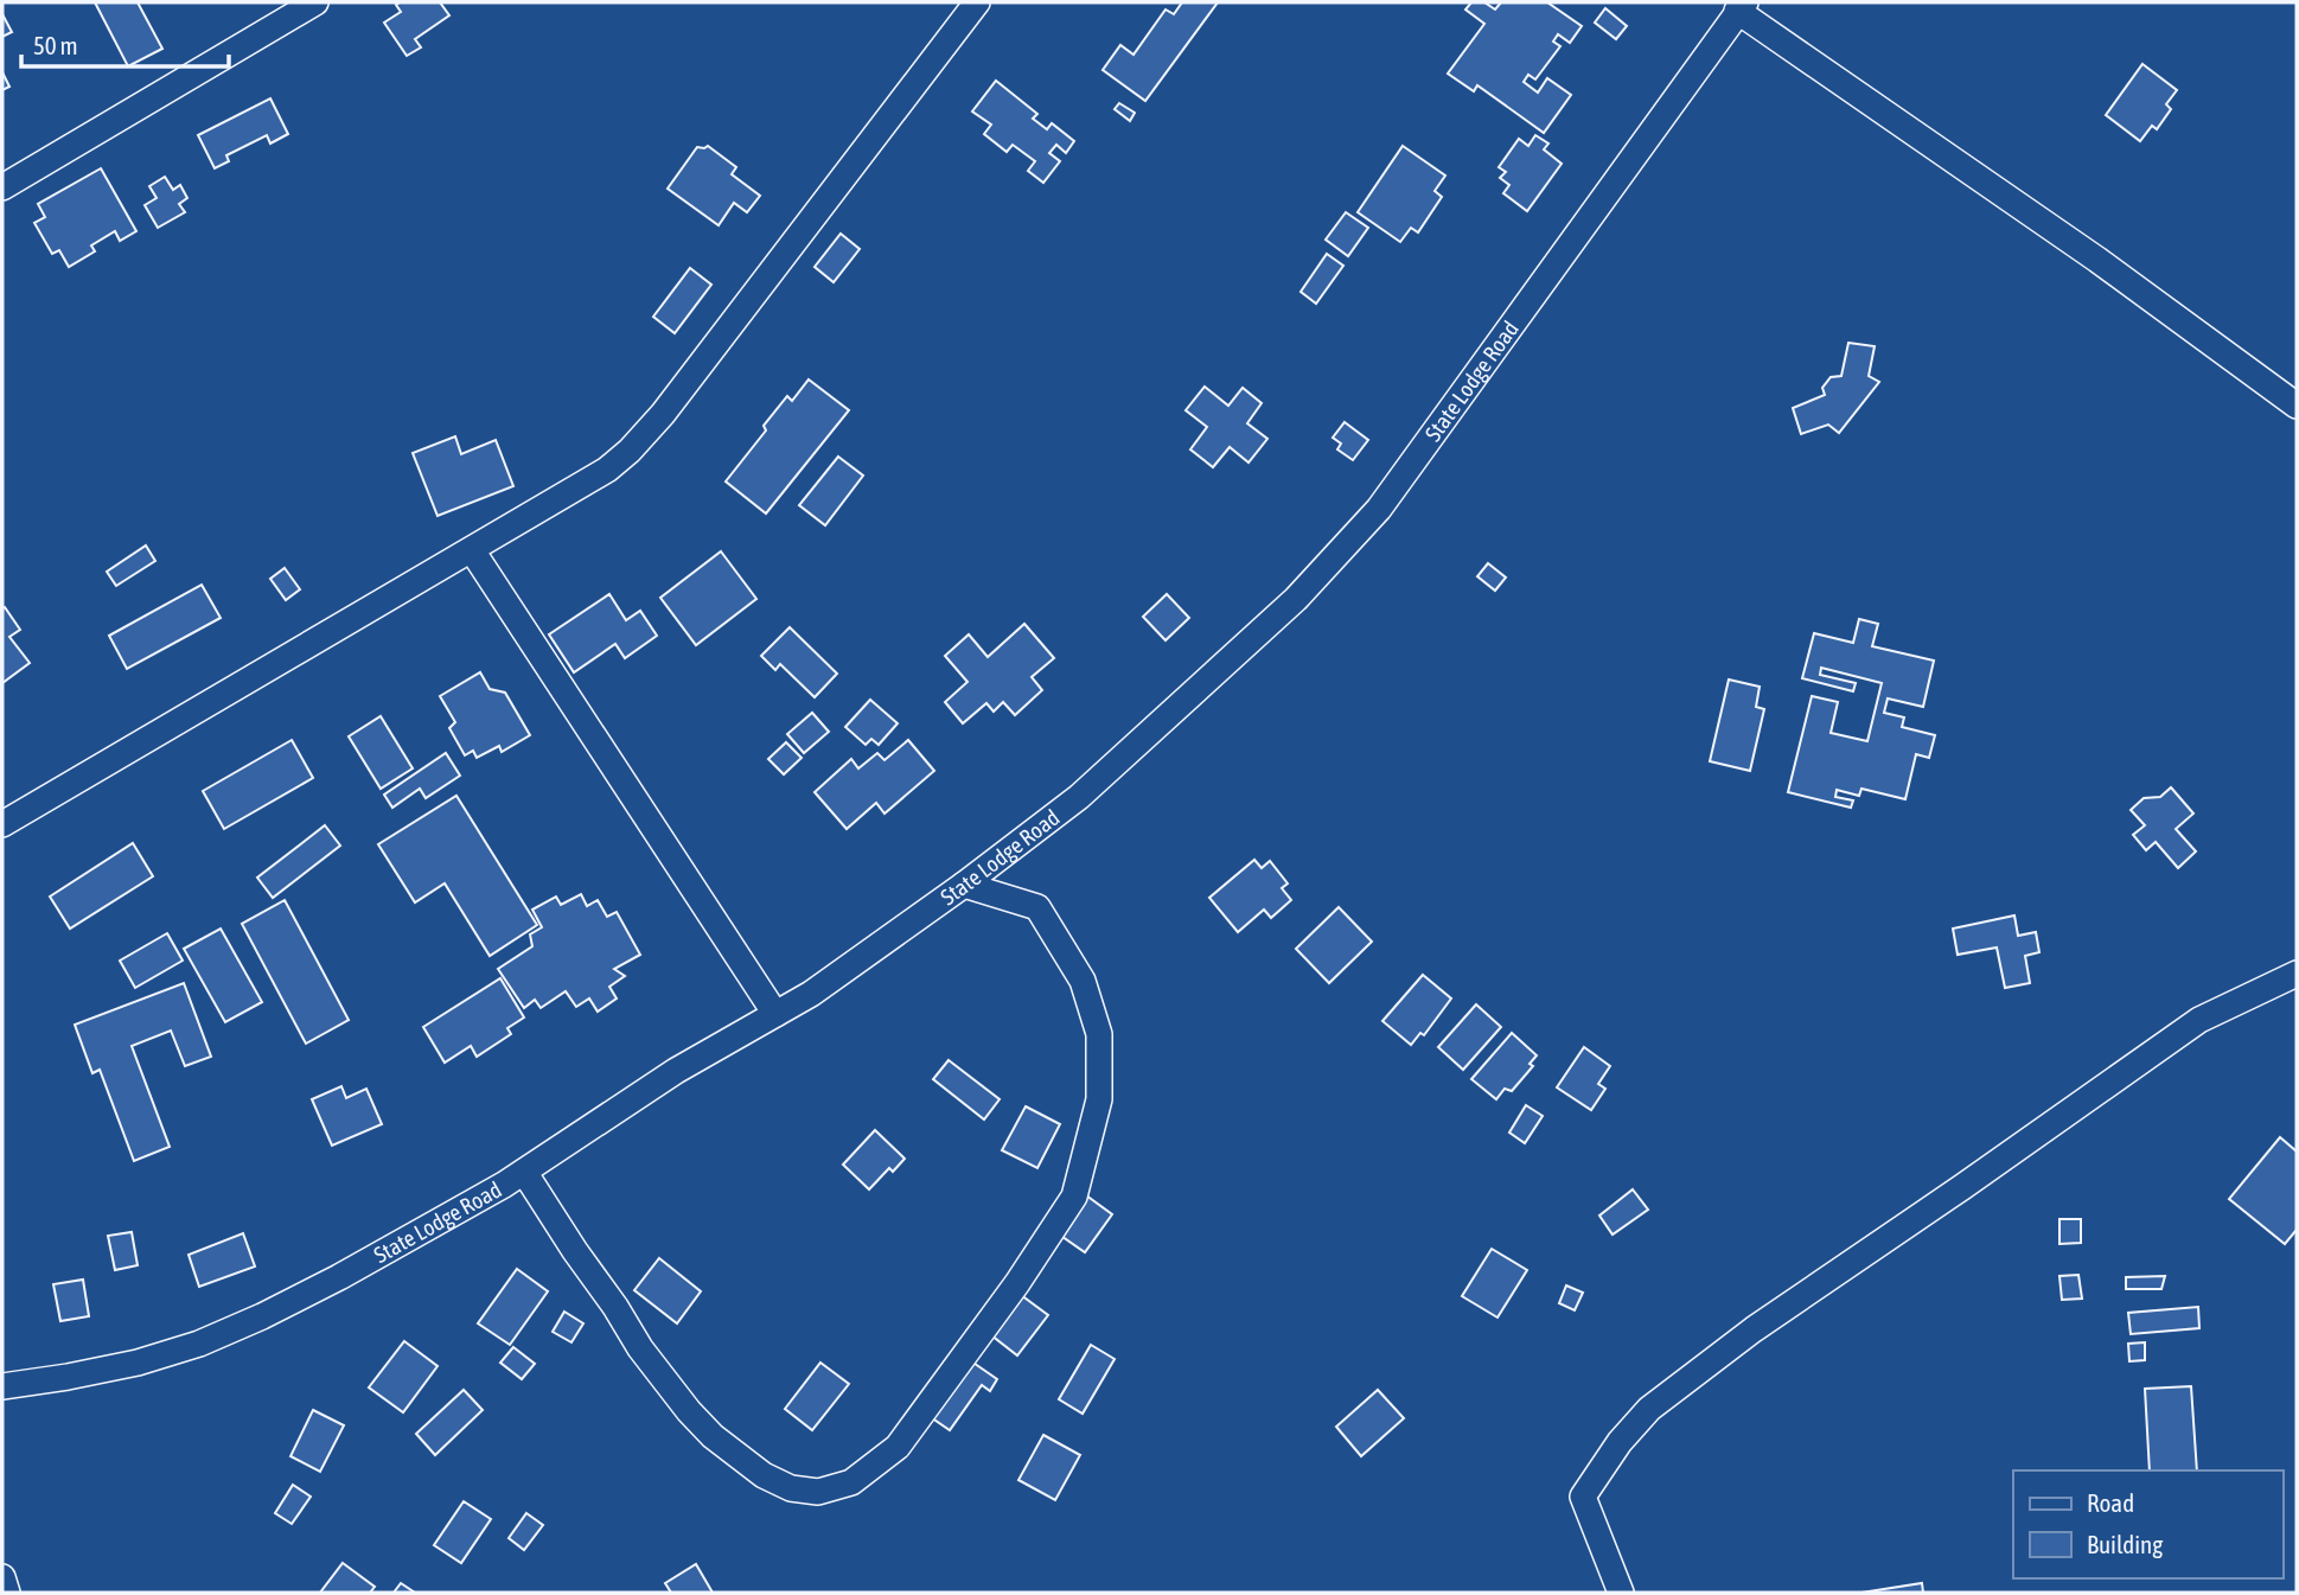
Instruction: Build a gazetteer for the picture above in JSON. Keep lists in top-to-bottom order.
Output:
{
  "streets": {
    "street": ["State Lodge Road"]
  },
  "legend": ["Road", "Building"],
  "scale_bar": "50 m"
}
